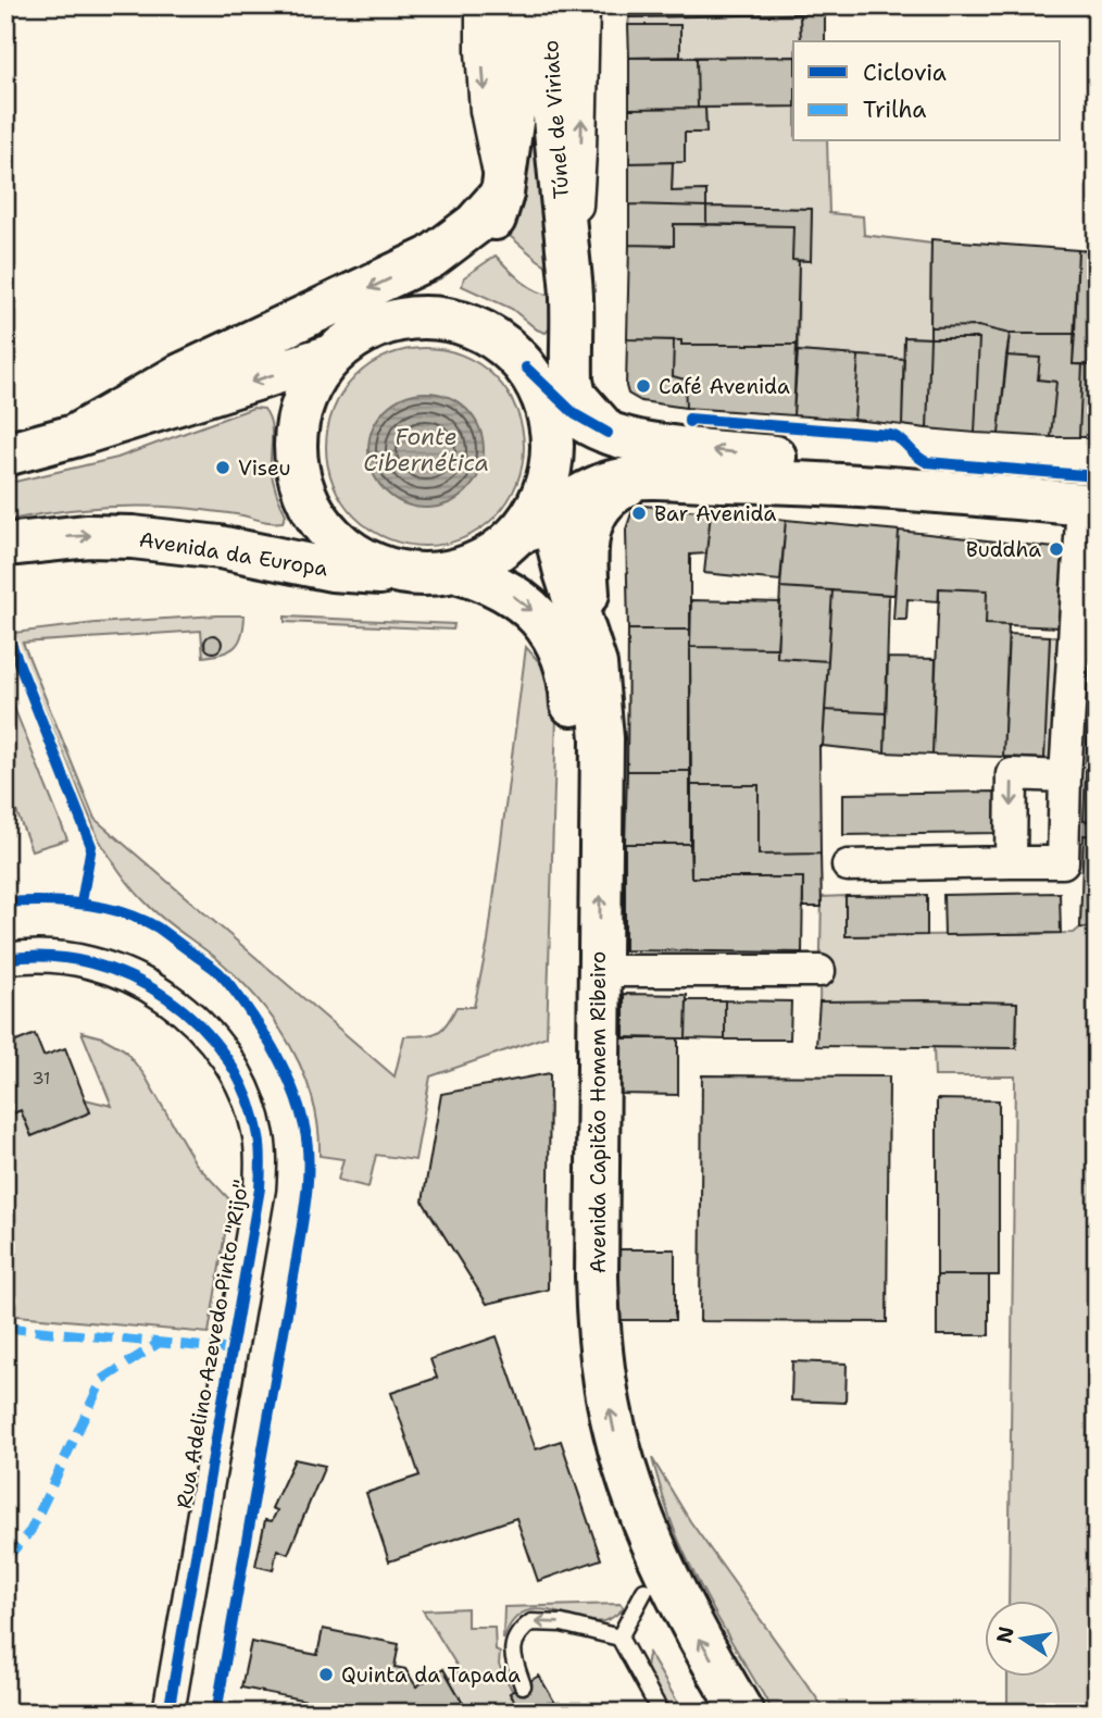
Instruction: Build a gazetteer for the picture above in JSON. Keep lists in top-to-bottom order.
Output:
{
  "streets": {
    "main road": ["Túnel de Viriato", "Avenida da Europa", "Avenida Capitão Homem Ribeiro"],
    "street": ["Rua Adelino Azevedo Pinto \"Rijo\""]
  },
  "crossings": [
    ["Túnel de Viriato", "Avenida da Europa"],
    ["Túnel de Viriato", "Avenida Capitão Homem Ribeiro"],
    ["Avenida da Europa", "Avenida Capitão Homem Ribeiro"]
  ],
  "water": ["Fonte Cibernética"],
  "places": [
    "Café Avenida",
    "Viseu",
    "Bar Avenida",
    "Buddha",
    "Quinta da Tapada"
  ],
  "house_numbers": ["31"],
  "legend": ["Ciclovia", "Trilha"],
  "north": "left"
}
